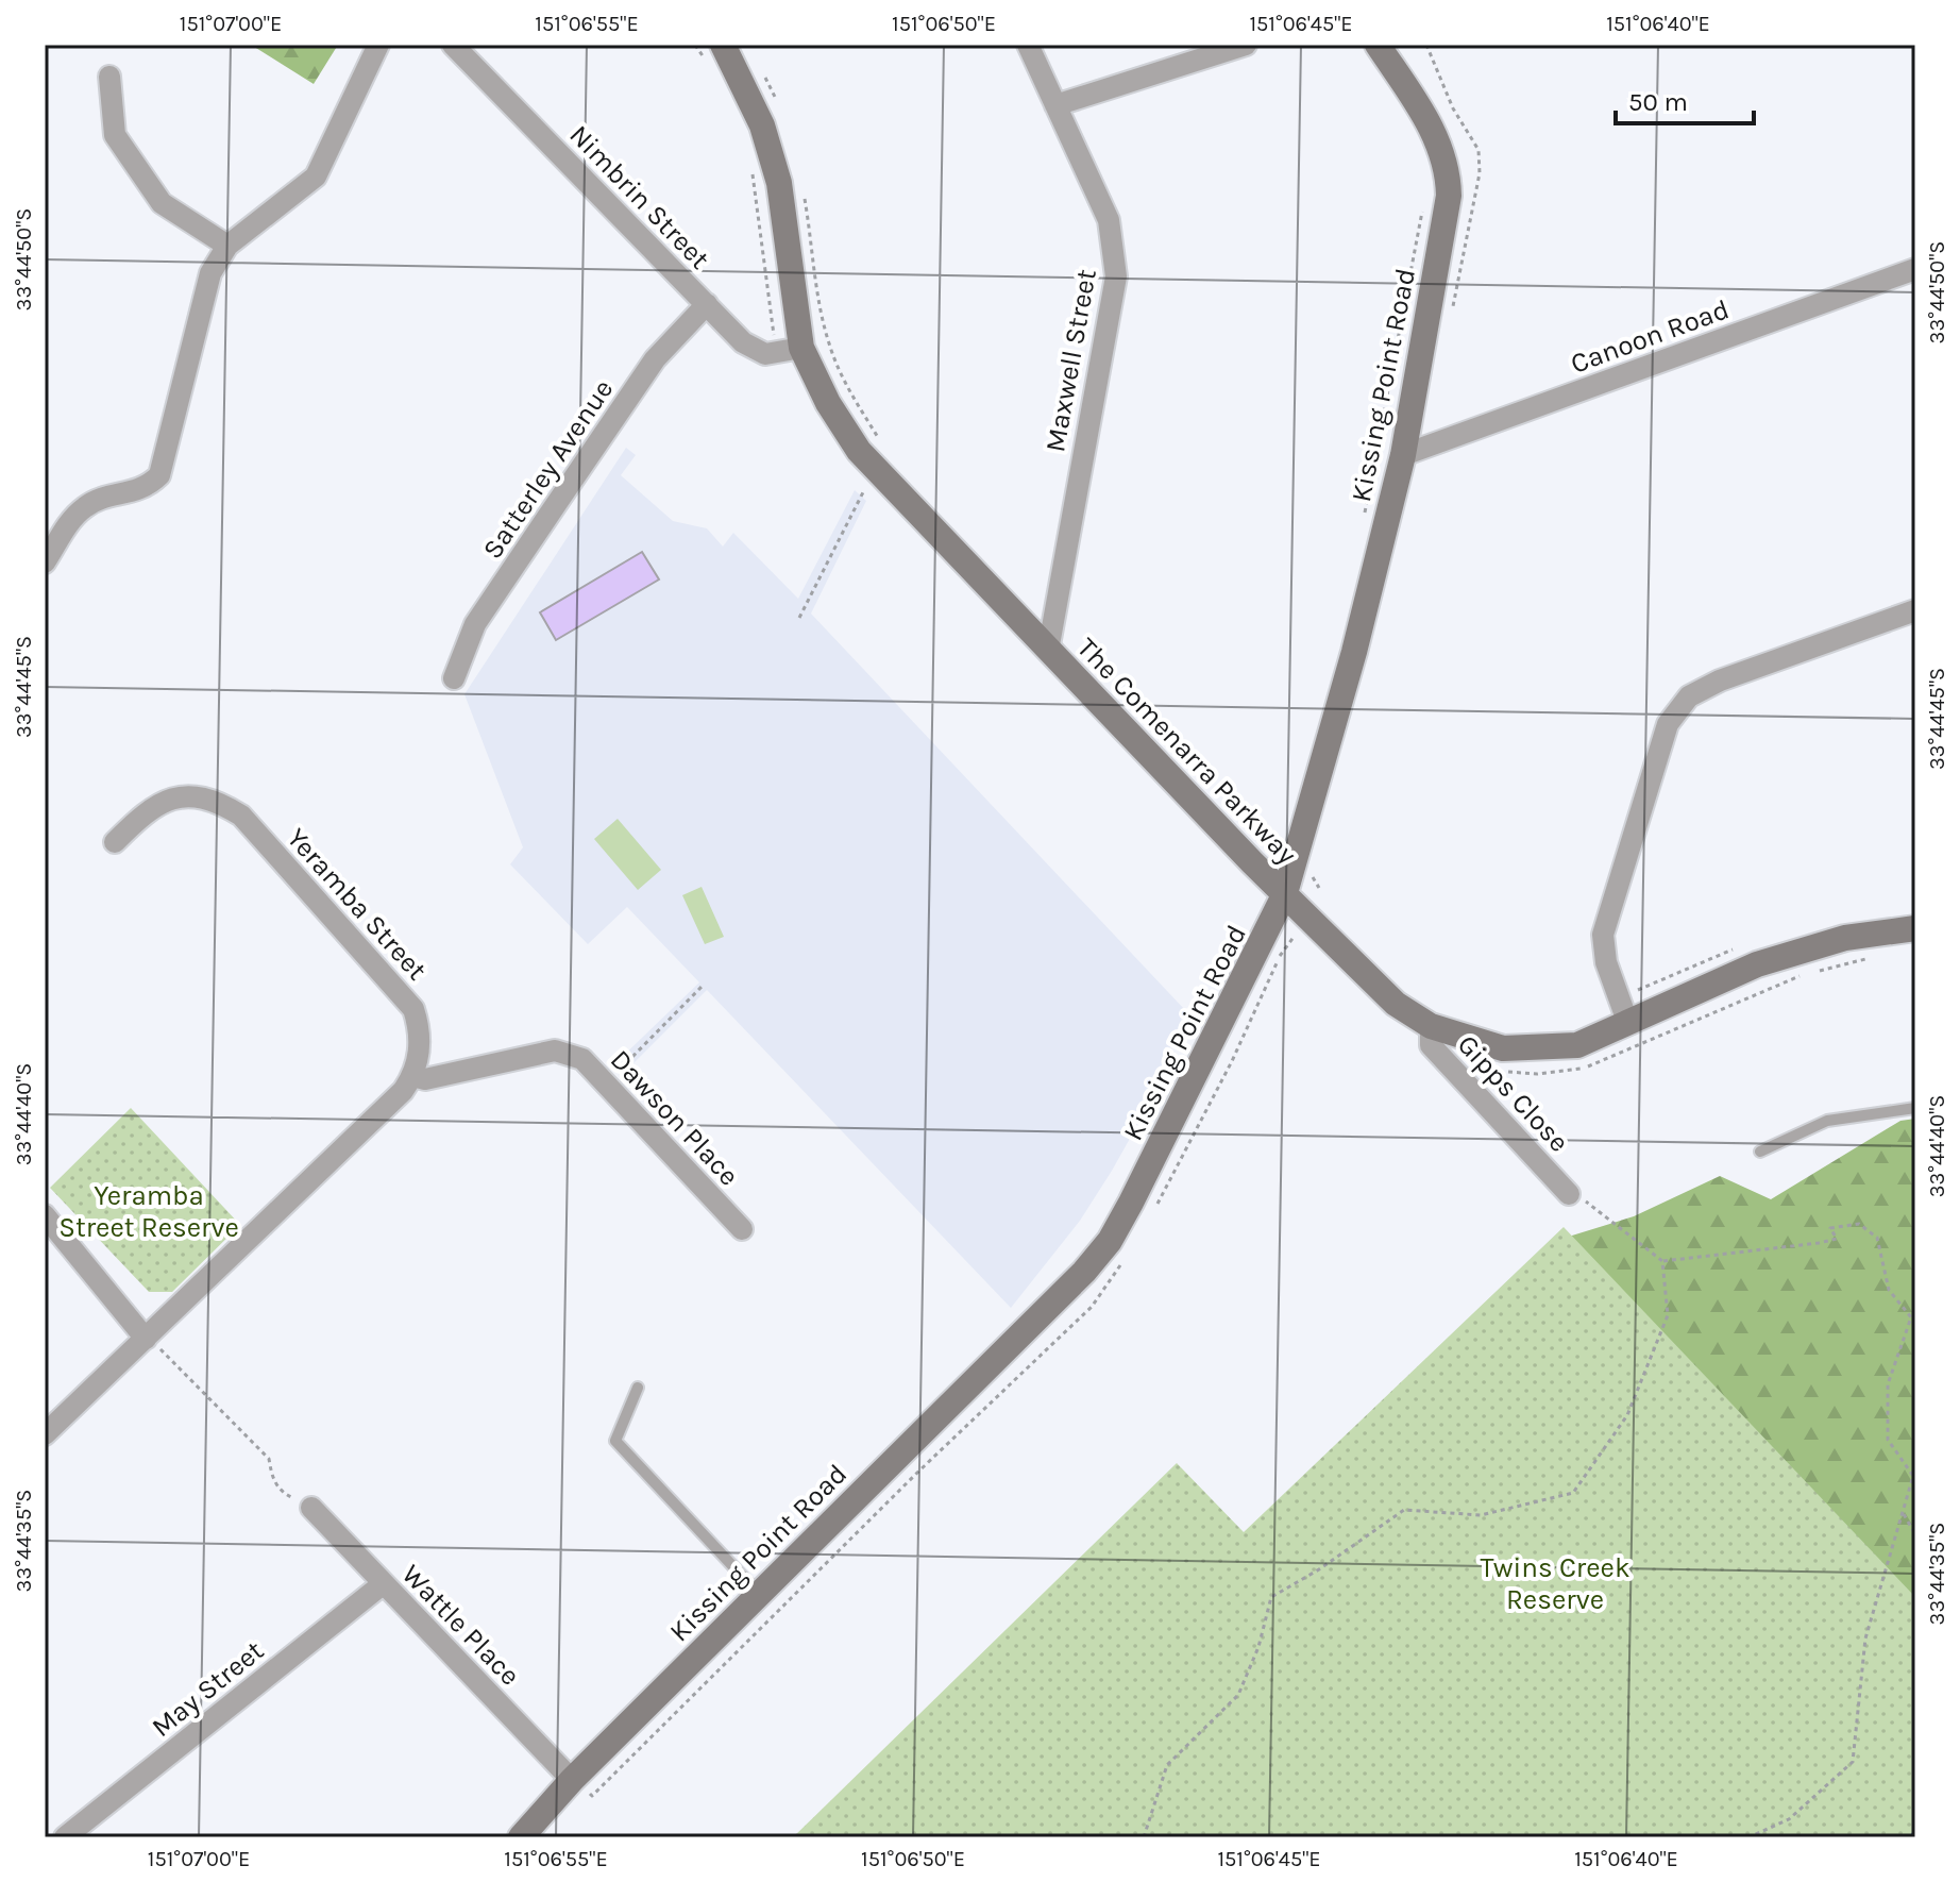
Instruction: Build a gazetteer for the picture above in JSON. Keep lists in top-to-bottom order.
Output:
{
  "streets": {
    "main road": ["Kissing Point Road", "The Comenarra Parkway"],
    "street": [
      "Nimbrin Street",
      "Canoon Road",
      "Maxwell Street",
      "Satterley Avenue",
      "Yeramba Street",
      "Gipps Close",
      "Dawson Place",
      "Wattle Place",
      "May Street"
    ]
  },
  "crossings": [
    ["Nimbrin Street", "Satterley Avenue"],
    ["Nimbrin Street", "The Comenarra Parkway"],
    ["Canoon Road", "Kissing Point Road"],
    ["Maxwell Street", "The Comenarra Parkway"],
    ["Kissing Point Road", "The Comenarra Parkway"],
    ["Kissing Point Road", "Wattle Place"],
    ["The Comenarra Parkway", "Gipps Close"],
    ["Yeramba Street", "Dawson Place"],
    ["Wattle Place", "May Street"]
  ],
  "parks": ["Yeramba Street Reserve", "Twins Creek Reserve"],
  "scale_bar": "50 m",
  "coordinates": [
    "151°07'00\"E",
    "151°06'55\"E",
    "151°06'50\"E",
    "151°06'45\"E",
    "151°06'40\"E",
    "33°44'50\"S",
    "33°44'45\"S",
    "33°44'40\"S",
    "33°44'35\"S"
  ]
}
